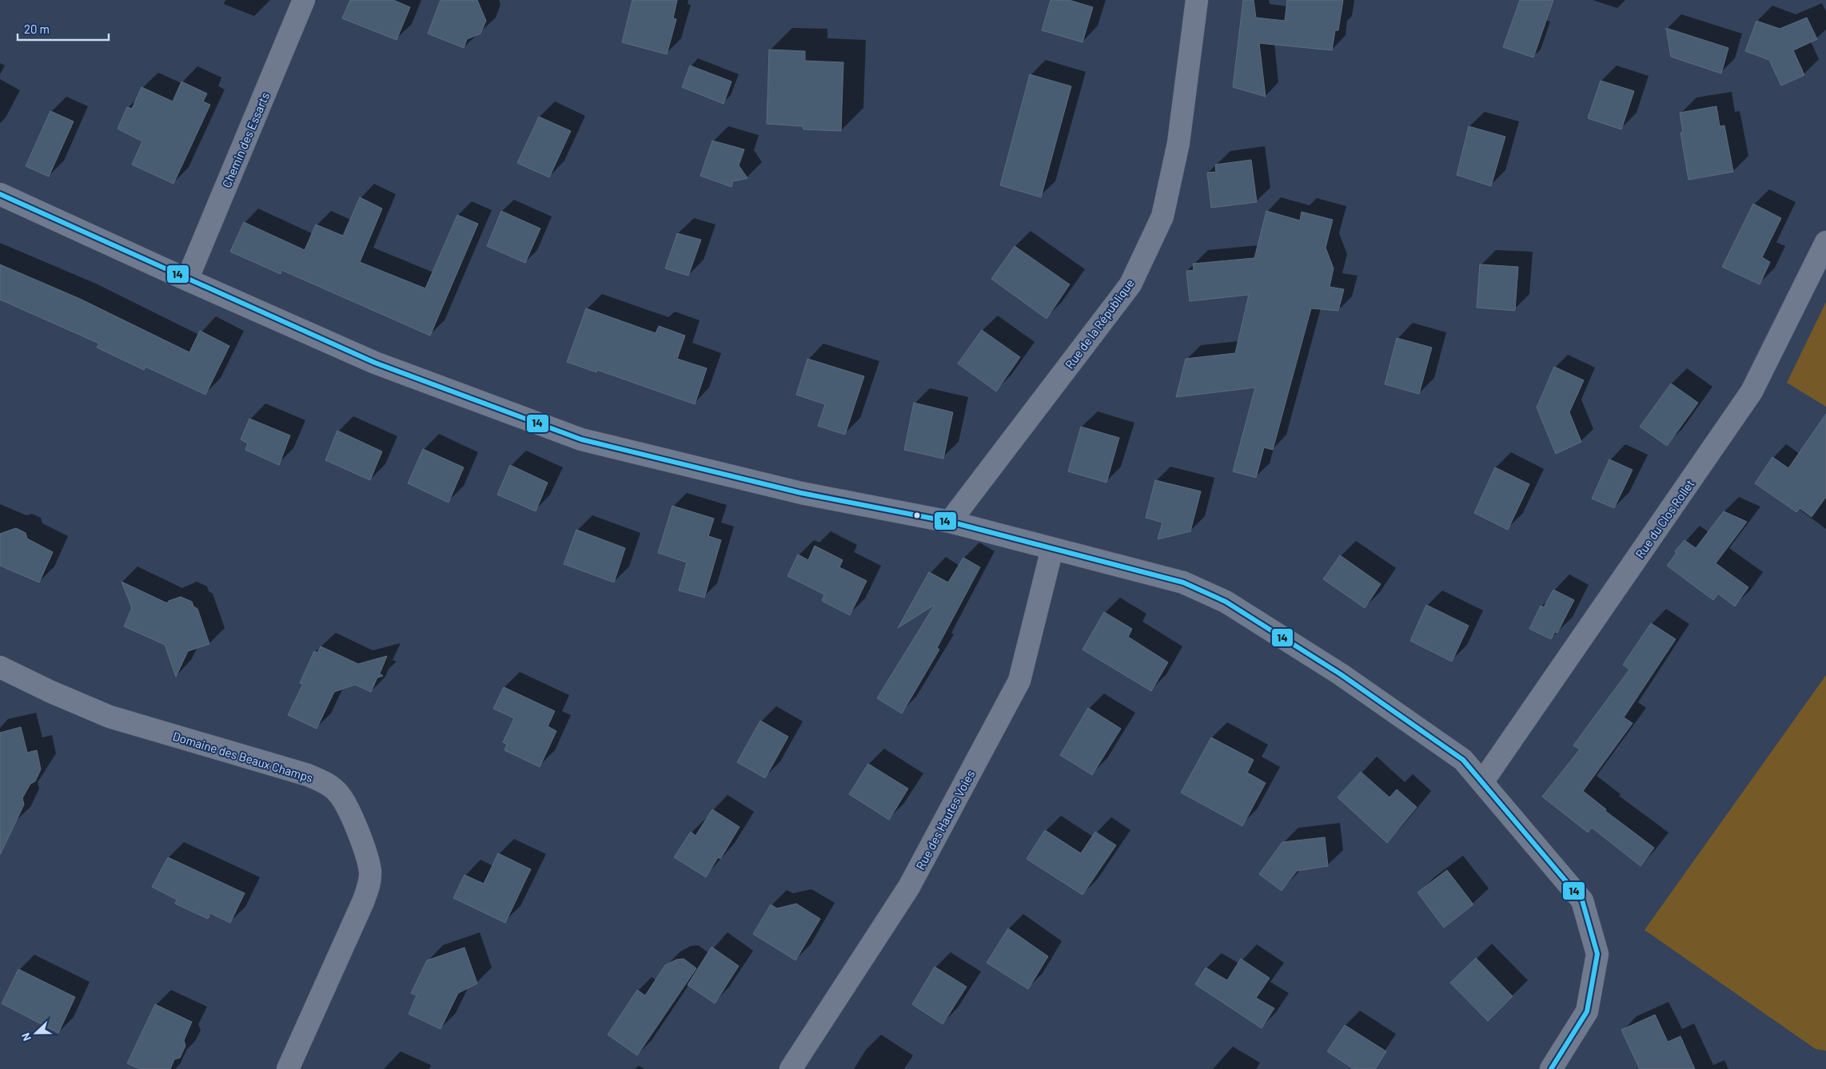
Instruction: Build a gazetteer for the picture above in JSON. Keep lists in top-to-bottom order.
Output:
{
  "streets": {
    "street": [
      "Chemin des Essarts",
      "Rue de la République",
      "Rue du Clos Rollet",
      "Domaine des Beaux Champs",
      "Rue des Hautes Voies"
    ]
  },
  "lines": ["transit line 14"],
  "scale_bar": "20 m",
  "north": "left"
}
